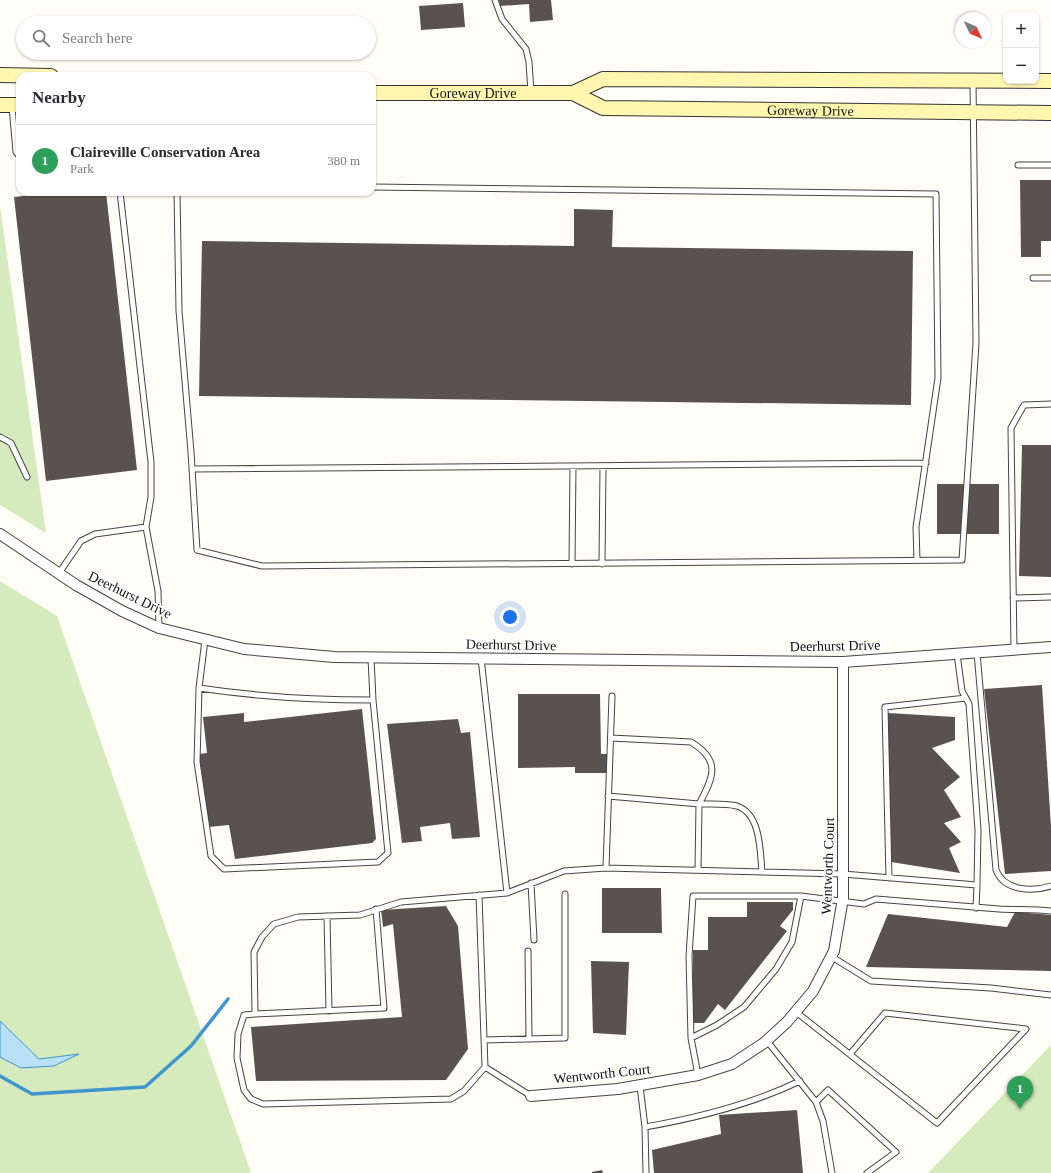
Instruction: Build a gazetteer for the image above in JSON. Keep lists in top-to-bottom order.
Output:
{
  "streets": {
    "main road": ["Goreway Drive"],
    "street": ["Deerhurst Drive", "Wentworth Court"]
  },
  "crossings": [
    ["Deerhurst Drive", "Wentworth Court"]
  ],
  "north": "bottom right",
  "page": {
    "map_buttons": ["+", "−"],
    "search": "Search here",
    "heading": "Nearby",
    "list": [
      {
        "mark": "1",
        "name": "Claireville Conservation Area",
        "note": "Park",
        "value": "380 m"
      }
    ],
    "pins": "1"
  }
}
